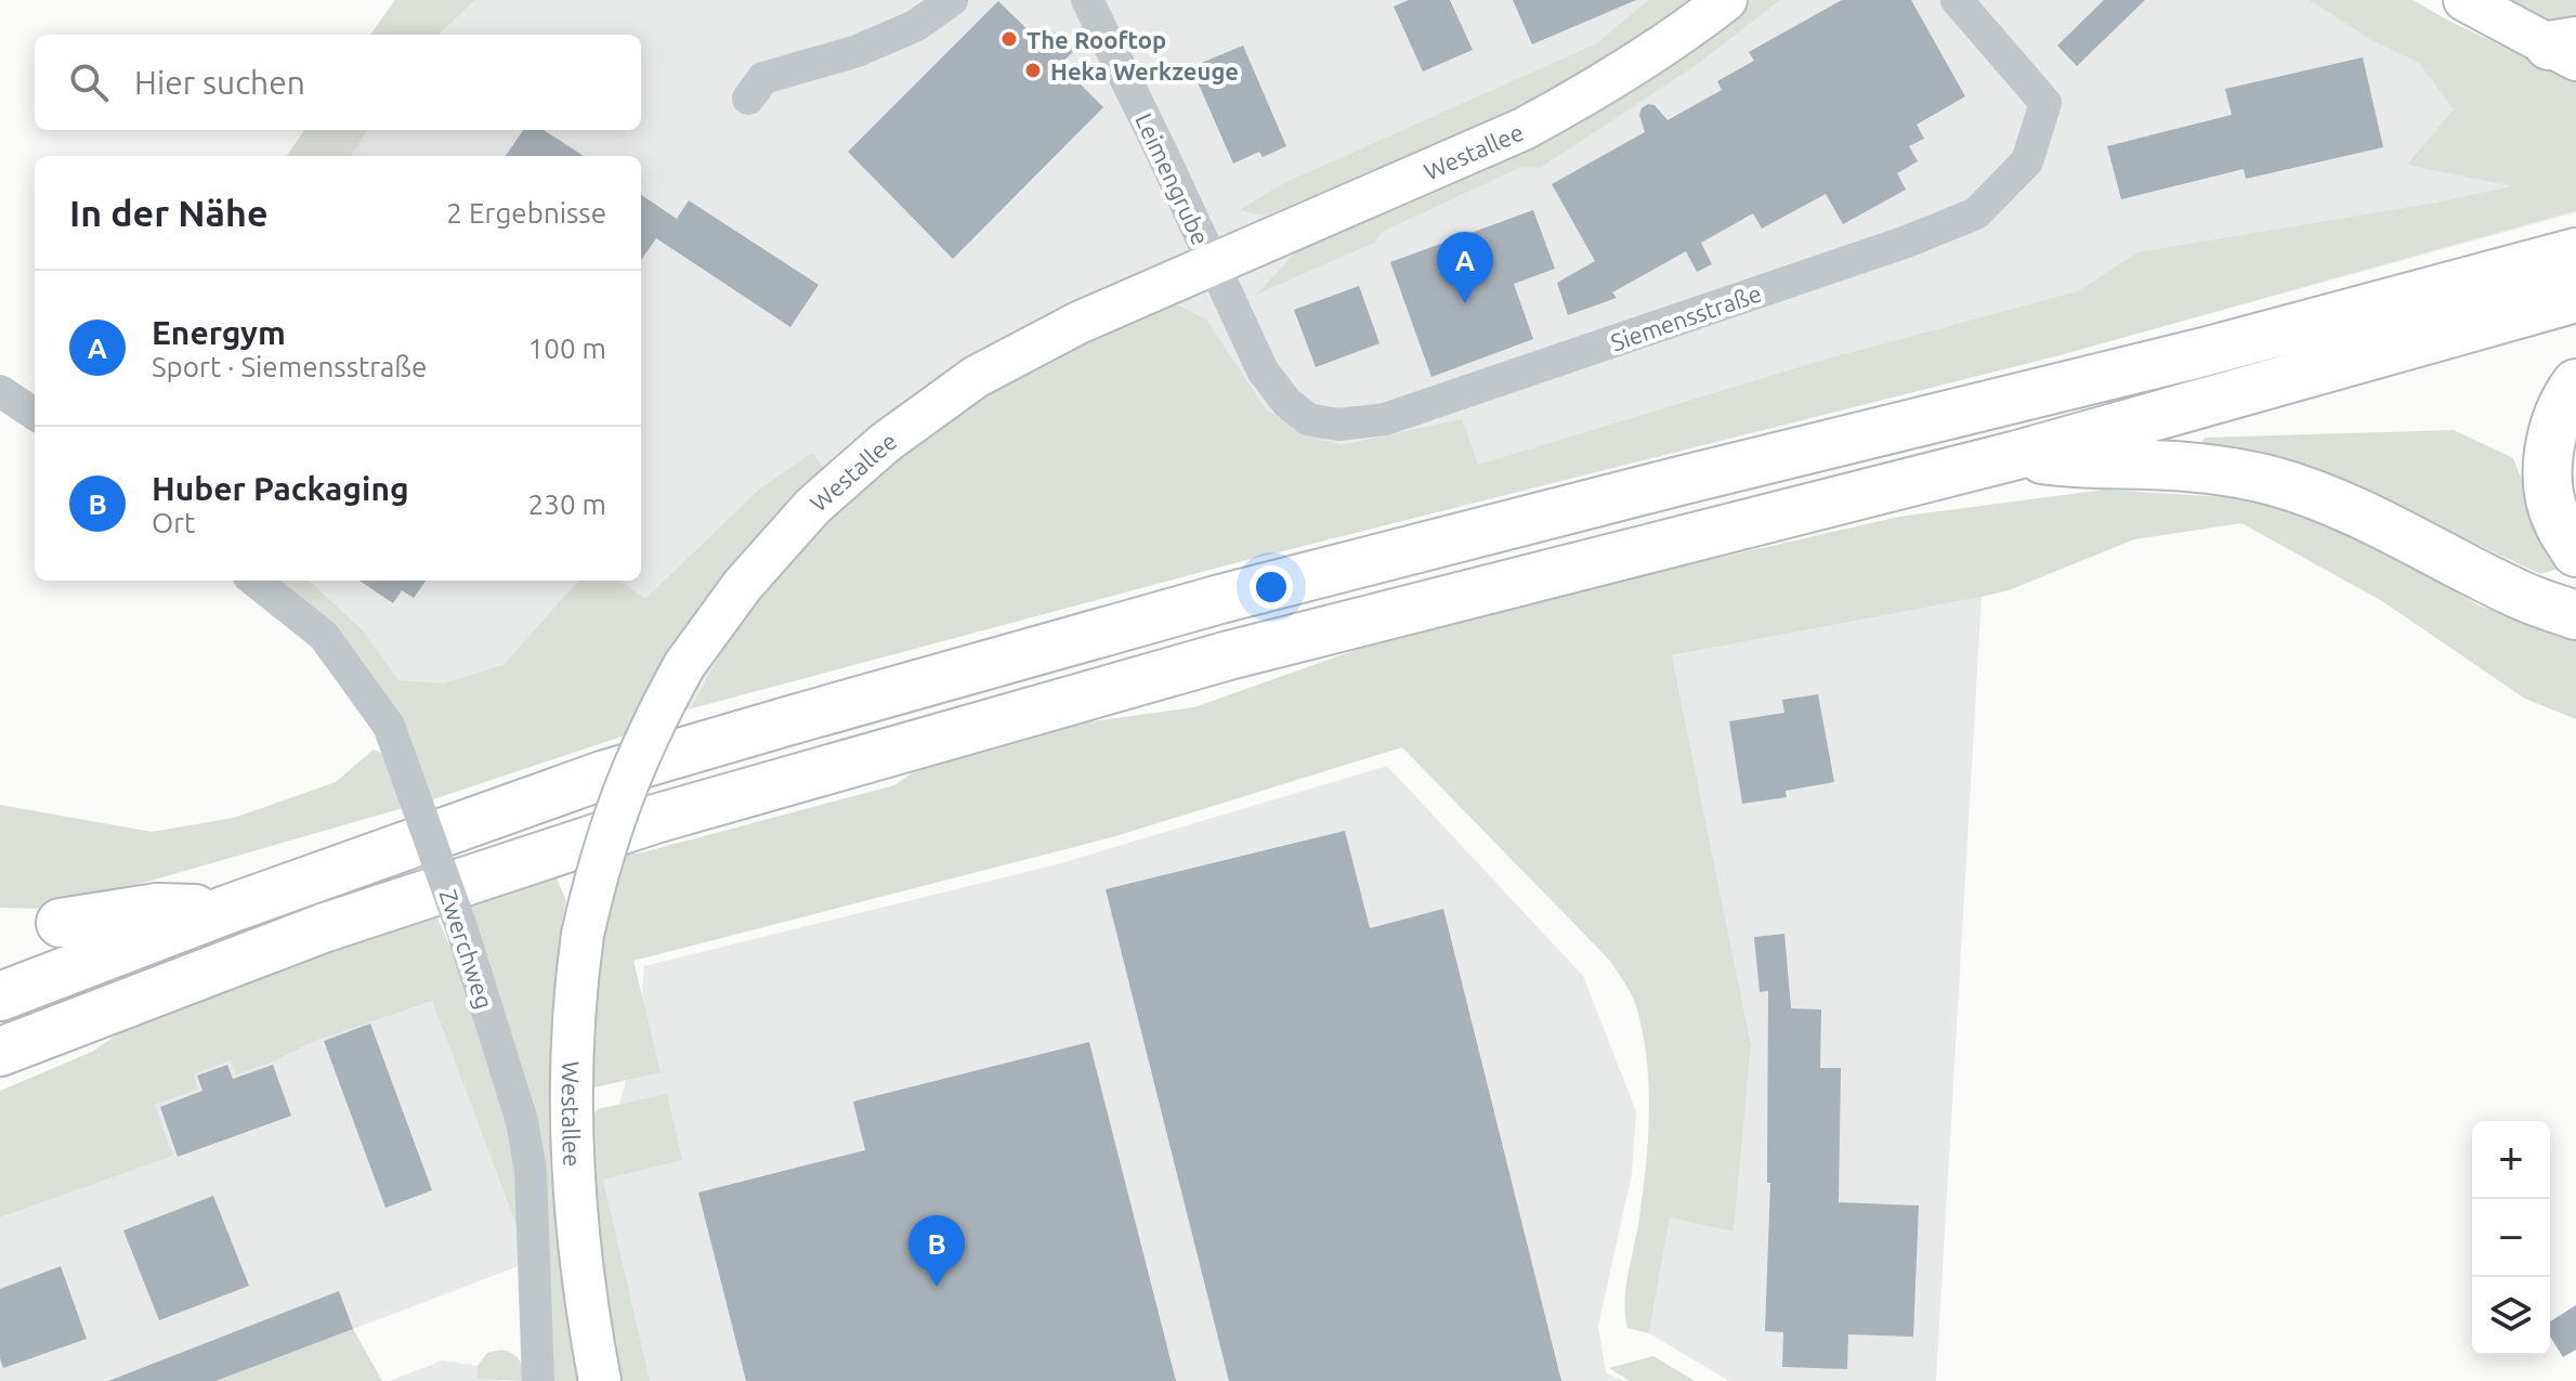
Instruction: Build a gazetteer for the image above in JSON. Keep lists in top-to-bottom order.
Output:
{
  "streets": {
    "main road": ["Westallee"],
    "street": ["Leimengrube", "Siemensstraße", "Zwerchweg"]
  },
  "crossings": [
    ["Westallee", "Leimengrube"],
    ["Westallee", "Siemensstraße"],
    ["Leimengrube", "Siemensstraße"]
  ],
  "places": ["The Rooftop", "Heka Werkzeuge"],
  "page": {
    "search": "Hier suchen",
    "heading": ["In der Nähe", "2 Ergebnisse"],
    "pins": ["A", "B"],
    "list": [
      {
        "mark": "A",
        "name": "Energym",
        "note": "Sport · Siemensstraße",
        "value": "100 m"
      },
      {
        "mark": "B",
        "name": "Huber Packaging",
        "note": "Ort",
        "value": "230 m"
      }
    ],
    "map_buttons": ["+", "−"]
  }
}
